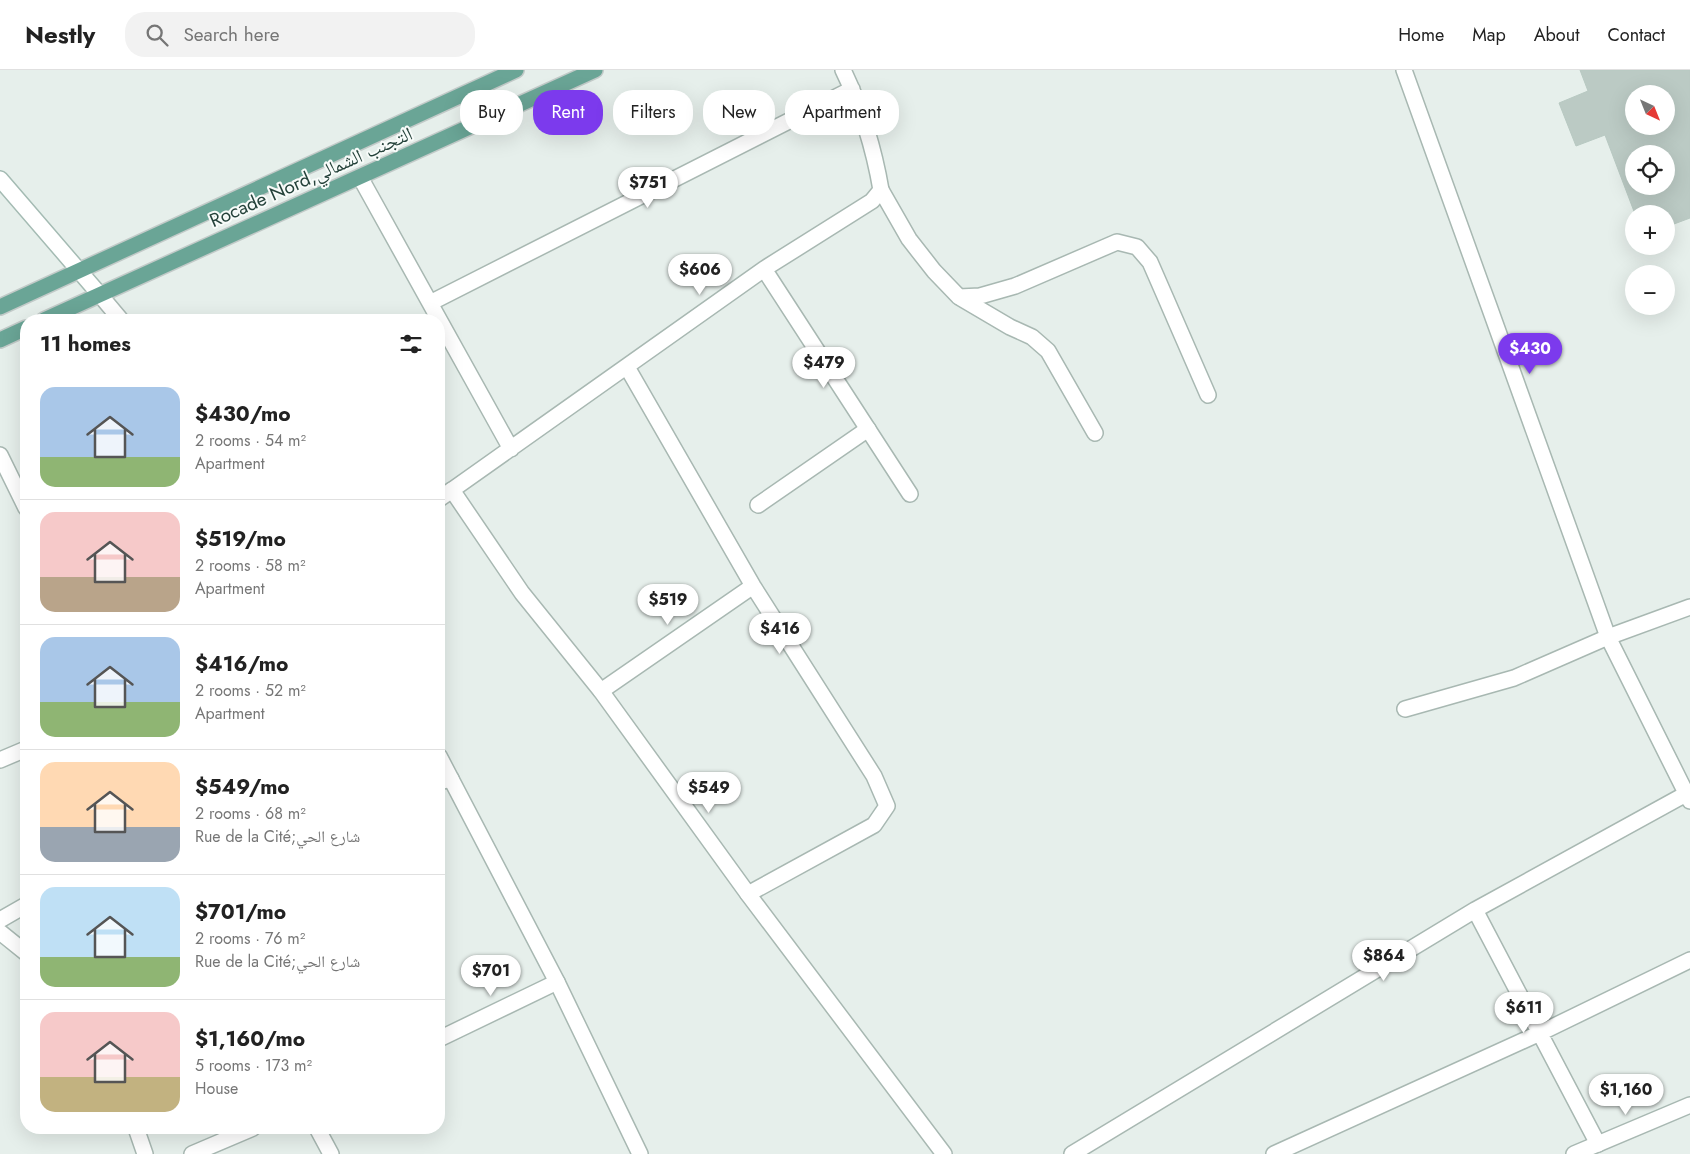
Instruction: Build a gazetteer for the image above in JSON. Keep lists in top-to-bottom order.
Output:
{
  "streets": {
    "main road": ["Rocade Nord,التجنب الشمالي"]
  },
  "north": "bottom right",
  "page": {
    "header": "Nestly",
    "search": "Search here",
    "nav": [
      "Home",
      "Map",
      "About",
      "Contact"
    ],
    "map_buttons": ["+", "−"],
    "chip": [
      "Buy",
      "Rent",
      "Filters",
      "New",
      "Apartment"
    ],
    "price": [
      "$751",
      "$606",
      "$430",
      "$479",
      "$519",
      "$416",
      "$549",
      "$864",
      "$701",
      "$611",
      "$1,160"
    ],
    "heading": "11 homes",
    "list": [
      {
        "name": "$430/mo",
        "note": "2 rooms · 54 m² · Apartment"
      },
      {
        "name": "$519/mo",
        "note": "2 rooms · 58 m² · Apartment"
      },
      {
        "name": "$416/mo",
        "note": "2 rooms · 52 m² · Apartment"
      },
      {
        "name": "$549/mo",
        "note": "2 rooms · 68 m² · Rue de la Cité;شارع الحي"
      },
      {
        "name": "$701/mo",
        "note": "2 rooms · 76 m² · Rue de la Cité;شارع الحي"
      },
      {
        "name": "$1,160/mo",
        "note": "5 rooms · 173 m² · House"
      }
    ]
  }
}
